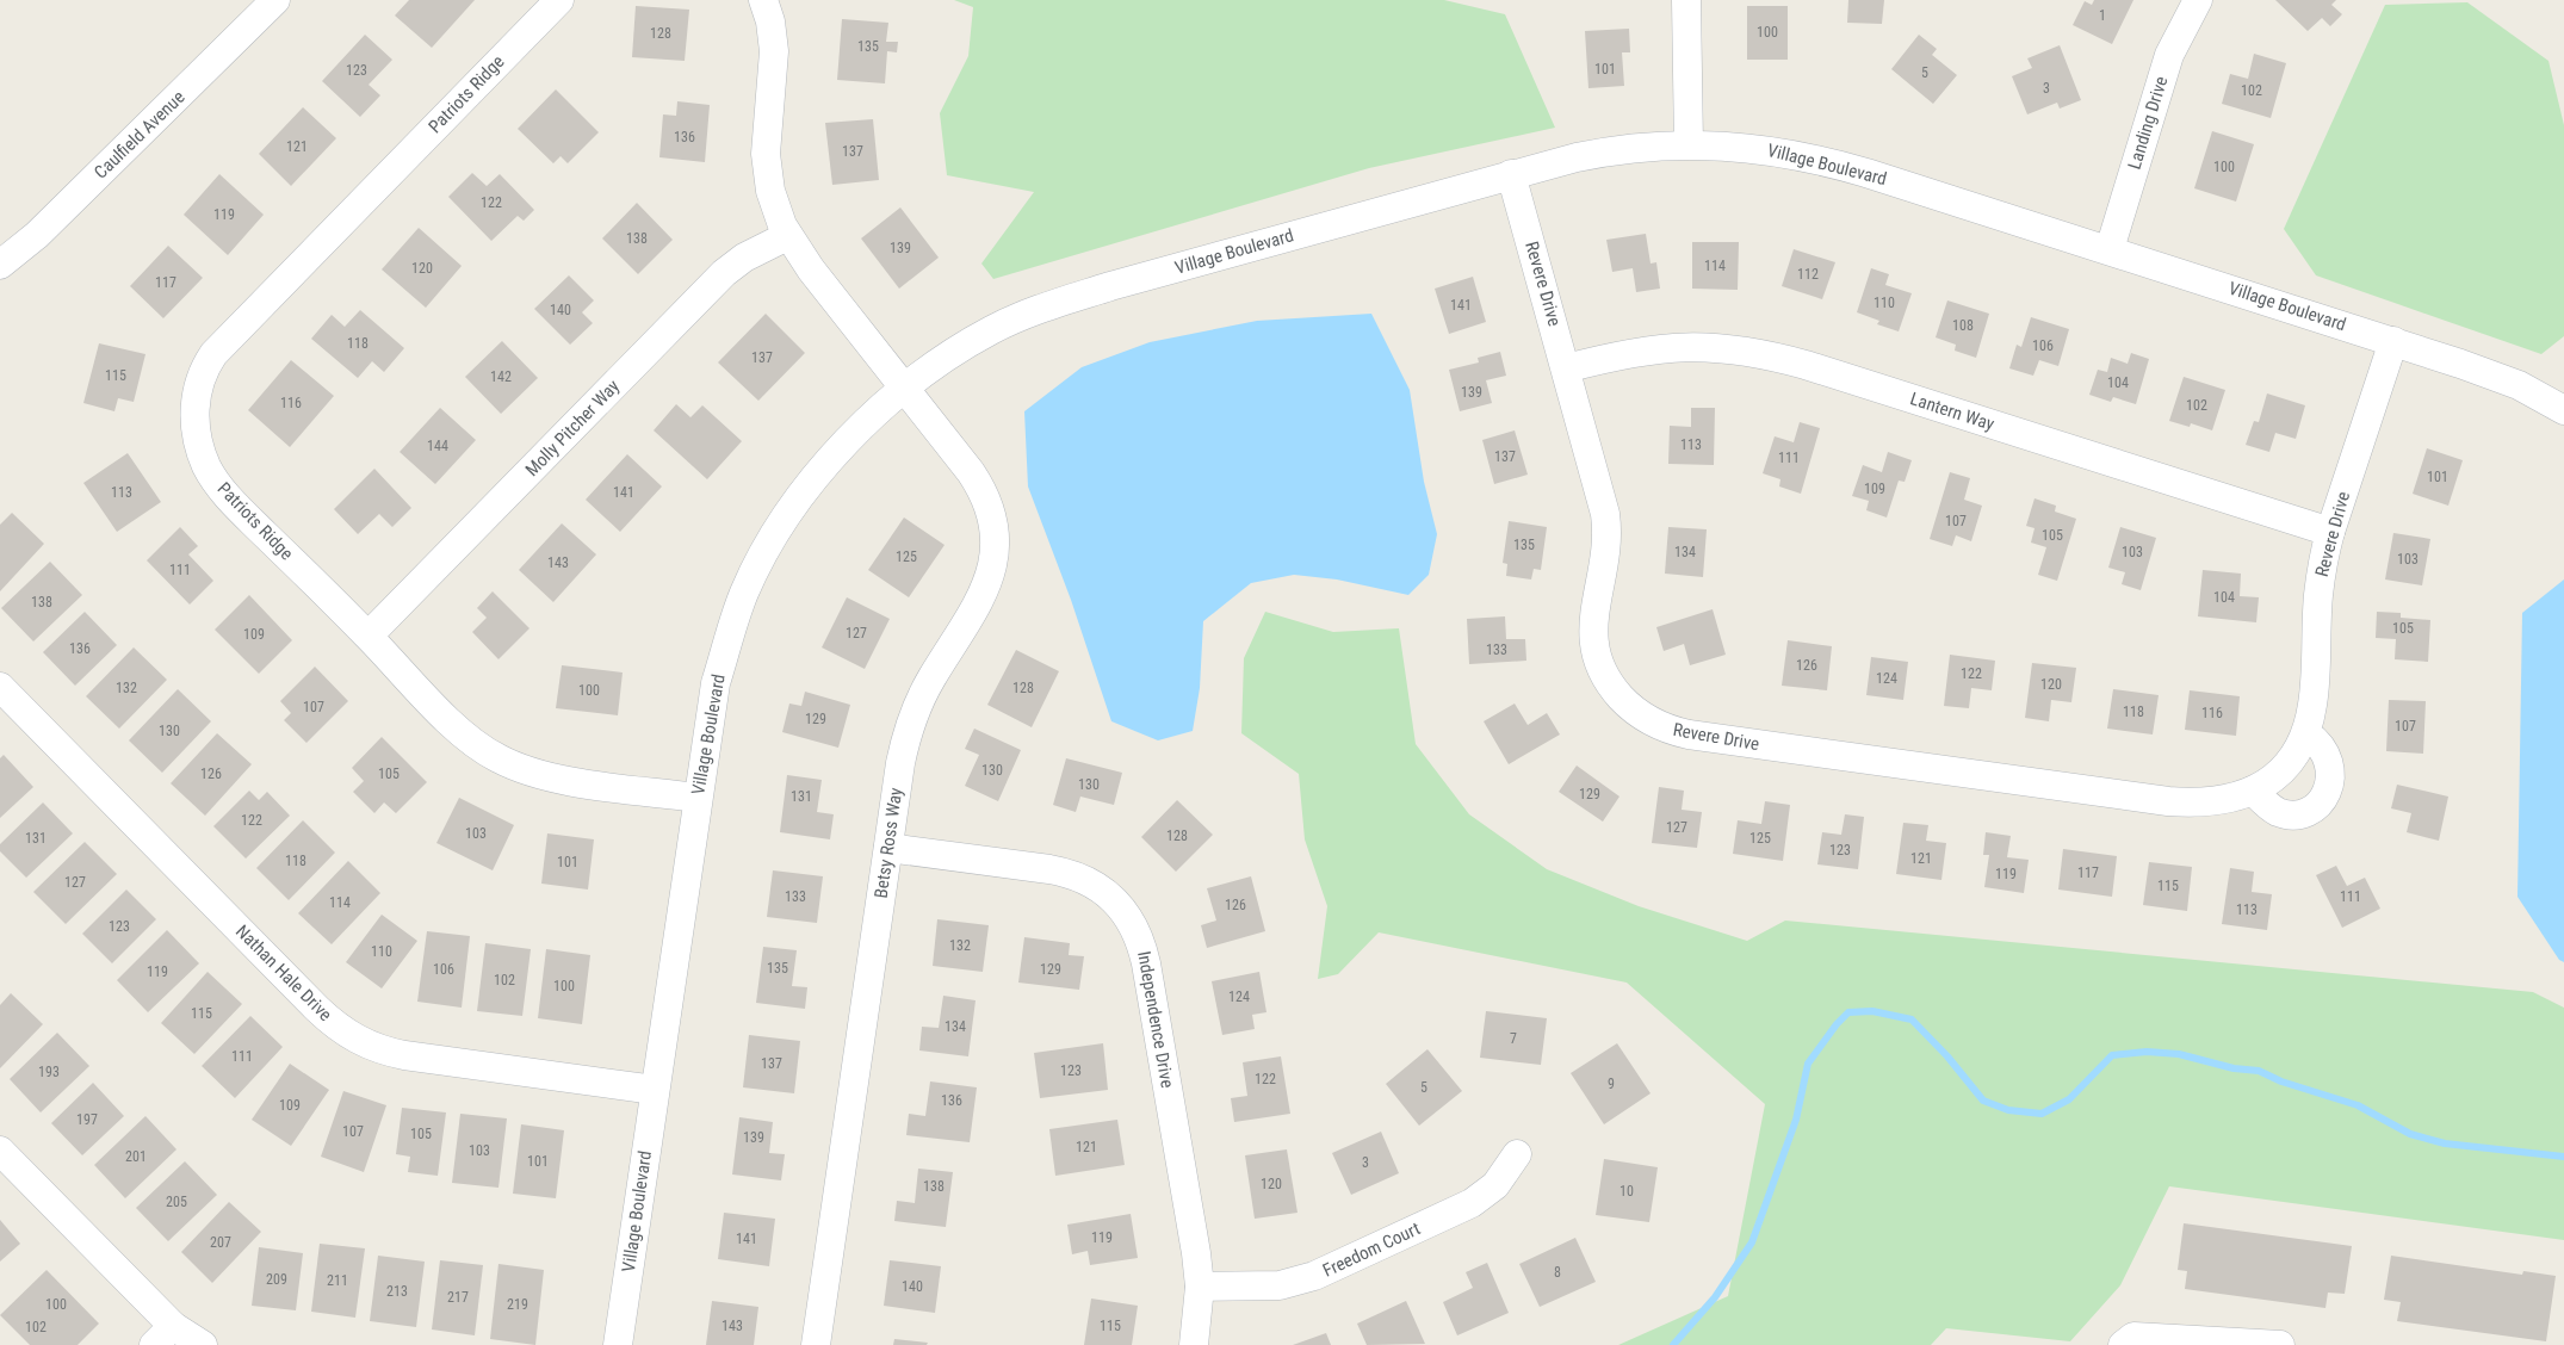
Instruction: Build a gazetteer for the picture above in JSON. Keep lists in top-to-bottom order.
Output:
{
  "streets": {
    "street": [
      "Patriots Ridge",
      "Landing Drive",
      "Caulfield Avenue",
      "Village Boulevard",
      "Revere Drive",
      "Lantern Way",
      "Molly Pitcher Way",
      "Betsy Ross Way",
      "Nathan Hale Drive",
      "Independence Drive",
      "Freedom Court"
    ]
  },
  "crossings": [
    ["Patriots Ridge", "Village Boulevard"],
    ["Patriots Ridge", "Molly Pitcher Way"],
    ["Landing Drive", "Village Boulevard"],
    ["Village Boulevard", "Revere Drive"],
    ["Village Boulevard", "Betsy Ross Way"],
    ["Village Boulevard", "Nathan Hale Drive"],
    ["Revere Drive", "Lantern Way"],
    ["Betsy Ross Way", "Independence Drive"],
    ["Independence Drive", "Freedom Court"]
  ],
  "house_numbers": [
    "1",
    "100",
    "128",
    "135",
    "101",
    "123",
    "5",
    "3",
    "102",
    "136",
    "121",
    "137",
    "100",
    "122",
    "119",
    "138",
    "139",
    "114",
    "120",
    "112",
    "117",
    "110",
    "141",
    "140",
    "108",
    "118",
    "106",
    "137",
    "115",
    "142",
    "104",
    "139",
    "116",
    "102",
    "113",
    "144",
    "137",
    "111",
    "101",
    "109",
    "113",
    "141",
    "107",
    "105",
    "135",
    "134",
    "103",
    "125",
    "103",
    "143",
    "111",
    "104",
    "138",
    "105",
    "127",
    "109",
    "136",
    "133",
    "126",
    "122",
    "124",
    "120",
    "132",
    "128",
    "100",
    "107",
    "118",
    "116",
    "129",
    "107",
    "130",
    "130",
    "126",
    "105",
    "130",
    "129",
    "131",
    "122",
    "127",
    "103",
    "128",
    "131",
    "125",
    "123",
    "121",
    "118",
    "101",
    "117",
    "119",
    "127",
    "115",
    "133",
    "111",
    "114",
    "126",
    "113",
    "123",
    "132",
    "110",
    "135",
    "106",
    "129",
    "119",
    "102",
    "100",
    "124",
    "115",
    "134",
    "7",
    "111",
    "137",
    "123",
    "193",
    "122",
    "9",
    "5",
    "136",
    "109",
    "197",
    "107",
    "105",
    "139",
    "121",
    "103",
    "201",
    "101",
    "3",
    "120",
    "138",
    "10",
    "205",
    "119",
    "141",
    "207",
    "8",
    "209",
    "211",
    "140",
    "213",
    "217",
    "100",
    "219",
    "143",
    "115",
    "102"
  ]
}
